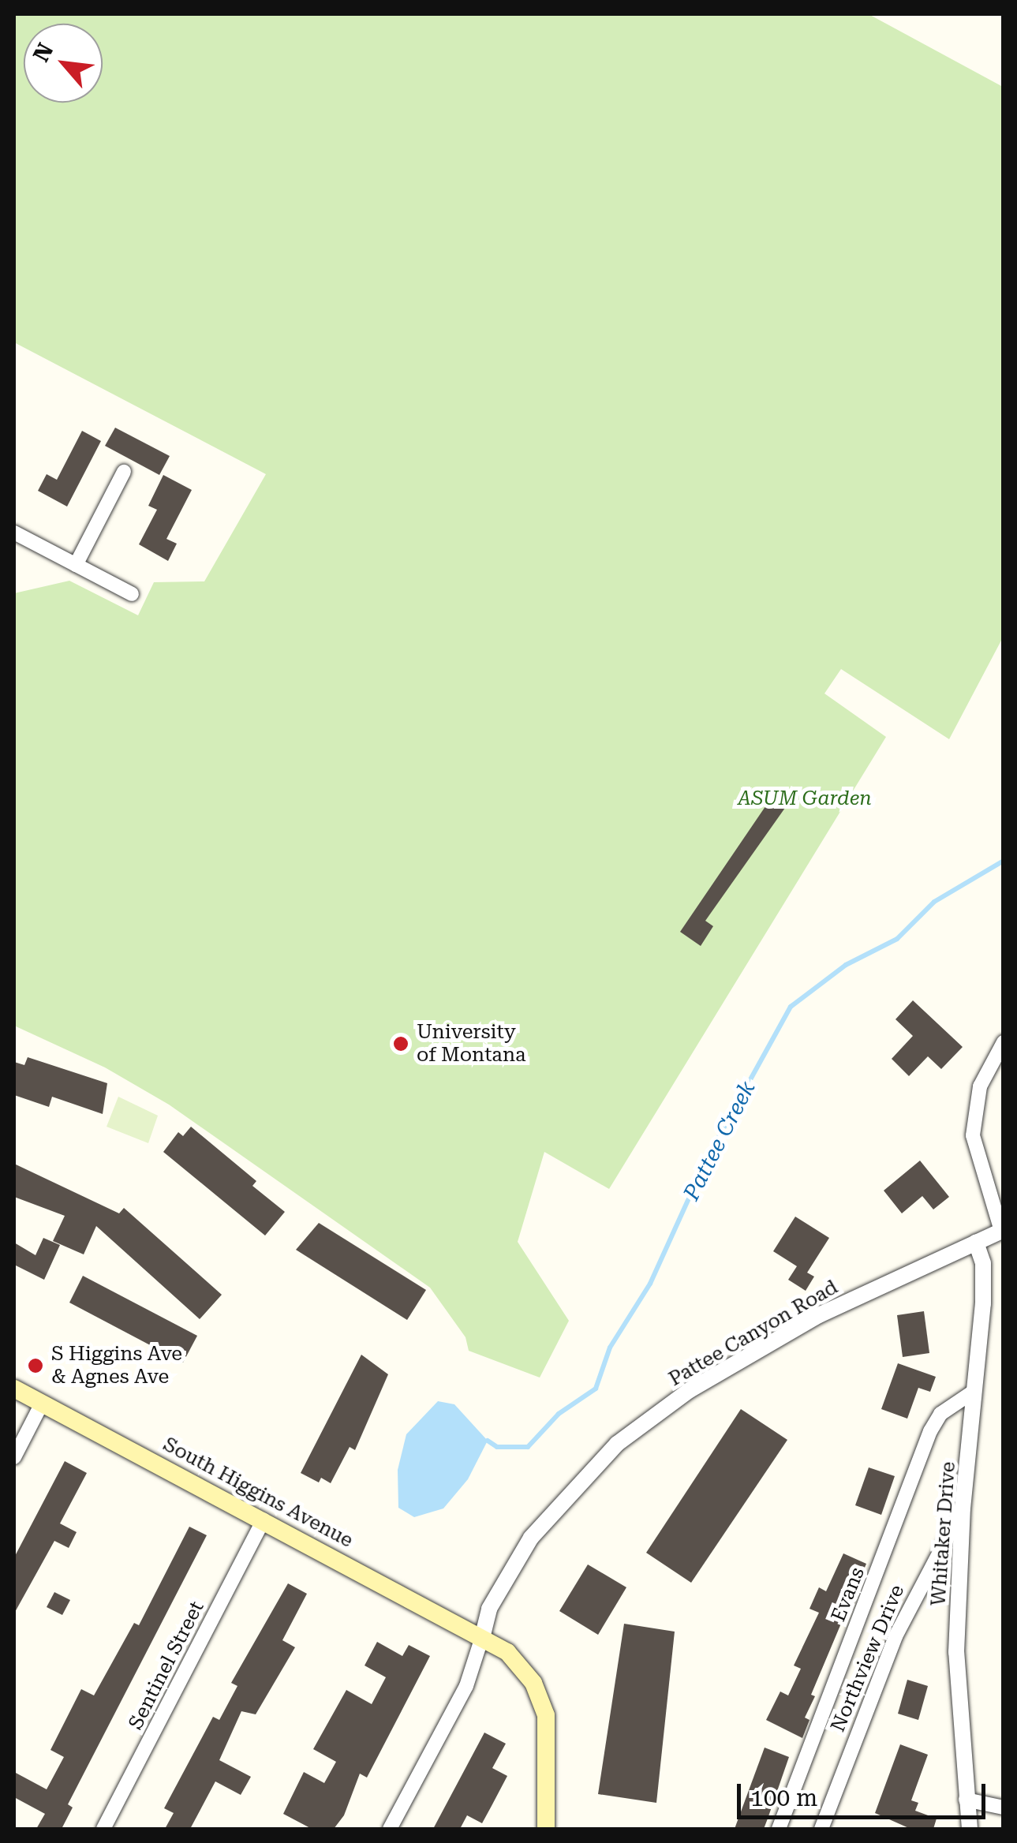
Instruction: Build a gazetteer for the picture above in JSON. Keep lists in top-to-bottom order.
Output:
{
  "streets": {
    "main road": ["South Higgins Avenue"],
    "street": [
      "Pattee Canyon Road",
      "Whitaker Drive",
      "Evans",
      "Northview Drive",
      "Sentinel Street"
    ]
  },
  "crossings": [
    ["Pattee Canyon Road", "South Higgins Avenue"],
    ["Pattee Canyon Road", "Whitaker Drive"],
    ["South Higgins Avenue", "Sentinel Street"],
    ["Whitaker Drive", "Evans"],
    ["Whitaker Drive", "Northview Drive"]
  ],
  "water": ["Pattee Creek"],
  "parks": ["ASUM Garden"],
  "places": ["University of Montana", "S Higgins Ave & Agnes Ave"],
  "scale_bar": "100 m",
  "north": "top left"
}
